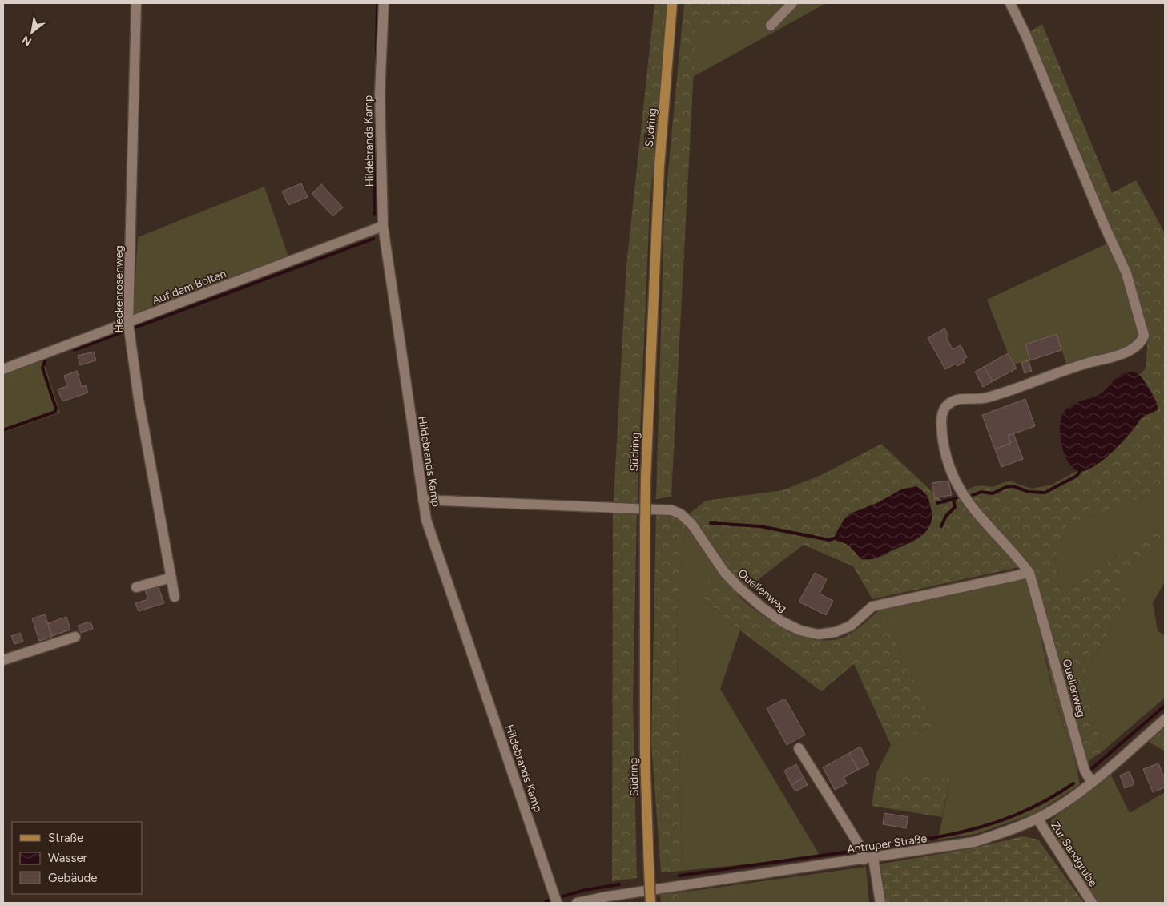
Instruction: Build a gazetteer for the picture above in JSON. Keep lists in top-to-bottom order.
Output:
{
  "streets": {
    "main road": ["Südring"],
    "street": [
      "Hildebrands Kamp",
      "Auf dem Bolten",
      "Heckenrosenweg",
      "Quellenweg",
      "Antruper Straße",
      "Zur Sandgrube"
    ]
  },
  "crossings": [
    ["Hildebrands Kamp", "Auf dem Bolten"],
    ["Hildebrands Kamp", "Quellenweg"],
    ["Auf dem Bolten", "Heckenrosenweg"],
    ["Quellenweg", "Antruper Straße"],
    ["Antruper Straße", "Zur Sandgrube"]
  ],
  "legend": ["Straße", "Wasser", "Gebäude"],
  "north": "bottom left"
}
